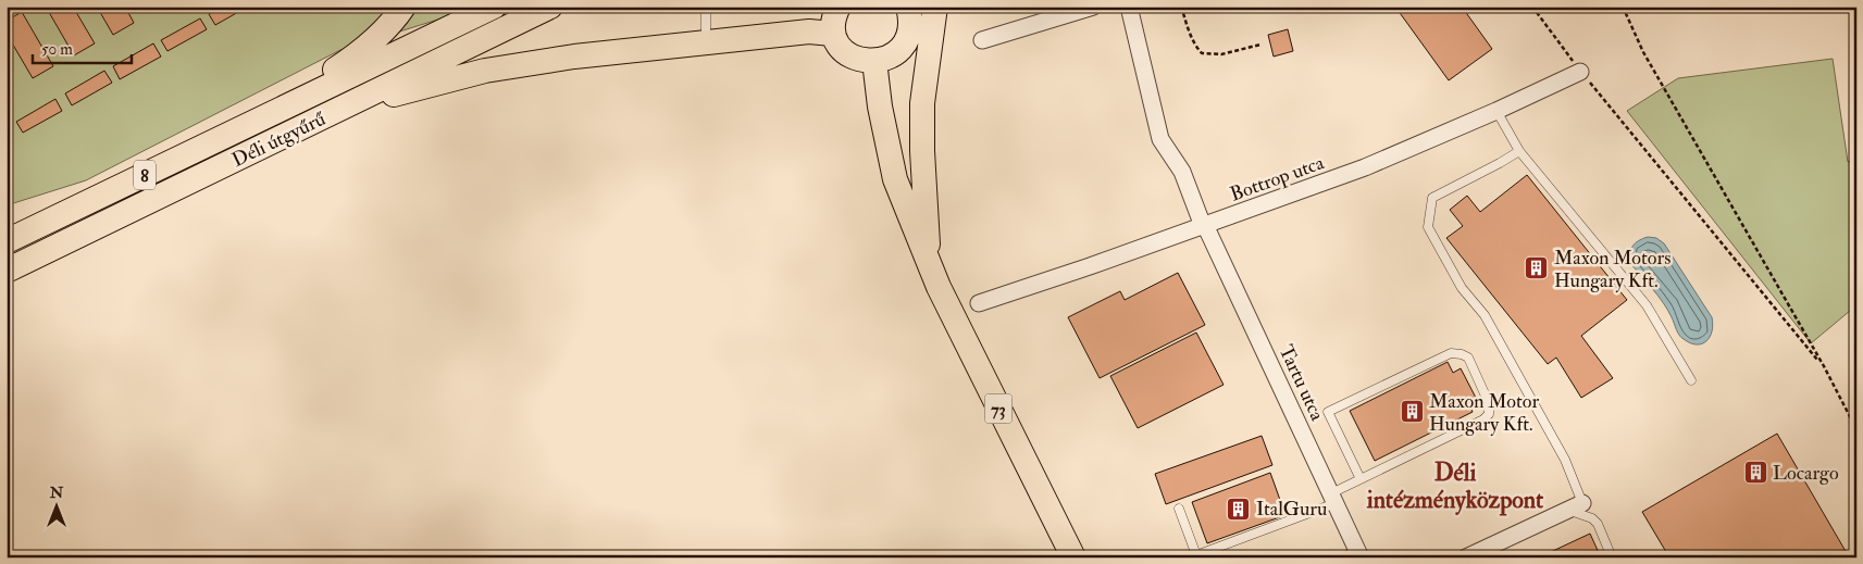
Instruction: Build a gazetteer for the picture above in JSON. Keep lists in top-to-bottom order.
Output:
{
  "streets": {
    "main road": ["Déli útgyűrű", "8", "73"],
    "street": ["Bottrop utca", "Tartu utca"]
  },
  "crossings": [
    ["Bottrop utca", "Tartu utca"]
  ],
  "districts": ["Déli intézményközpont"],
  "places": {
    "building": [
      "Maxon Motors Hungary Kft.",
      "Maxon Motor Hungary Kft.",
      "Locargo",
      "ItalGuru"
    ]
  },
  "scale_bar": "50 m",
  "north": "top"
}
